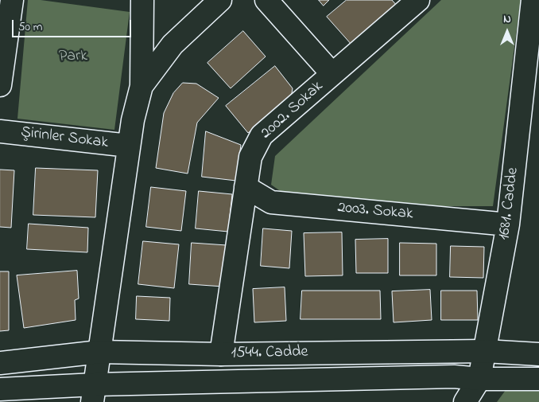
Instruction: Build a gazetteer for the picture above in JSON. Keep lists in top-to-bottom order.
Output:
{
  "streets": {
    "street": [
      "2002. Sokak",
      "Şirinler Sokak",
      "1681. Cadde",
      "2003. Sokak",
      "1544. Cadde"
    ]
  },
  "crossings": [
    ["2002. Sokak", "2003. Sokak"],
    ["2002. Sokak", "1544. Cadde"],
    ["1681. Cadde", "2003. Sokak"],
    ["1681. Cadde", "1544. Cadde"]
  ],
  "parks": ["Park"],
  "scale_bar": "50 m",
  "north": "top"
}
